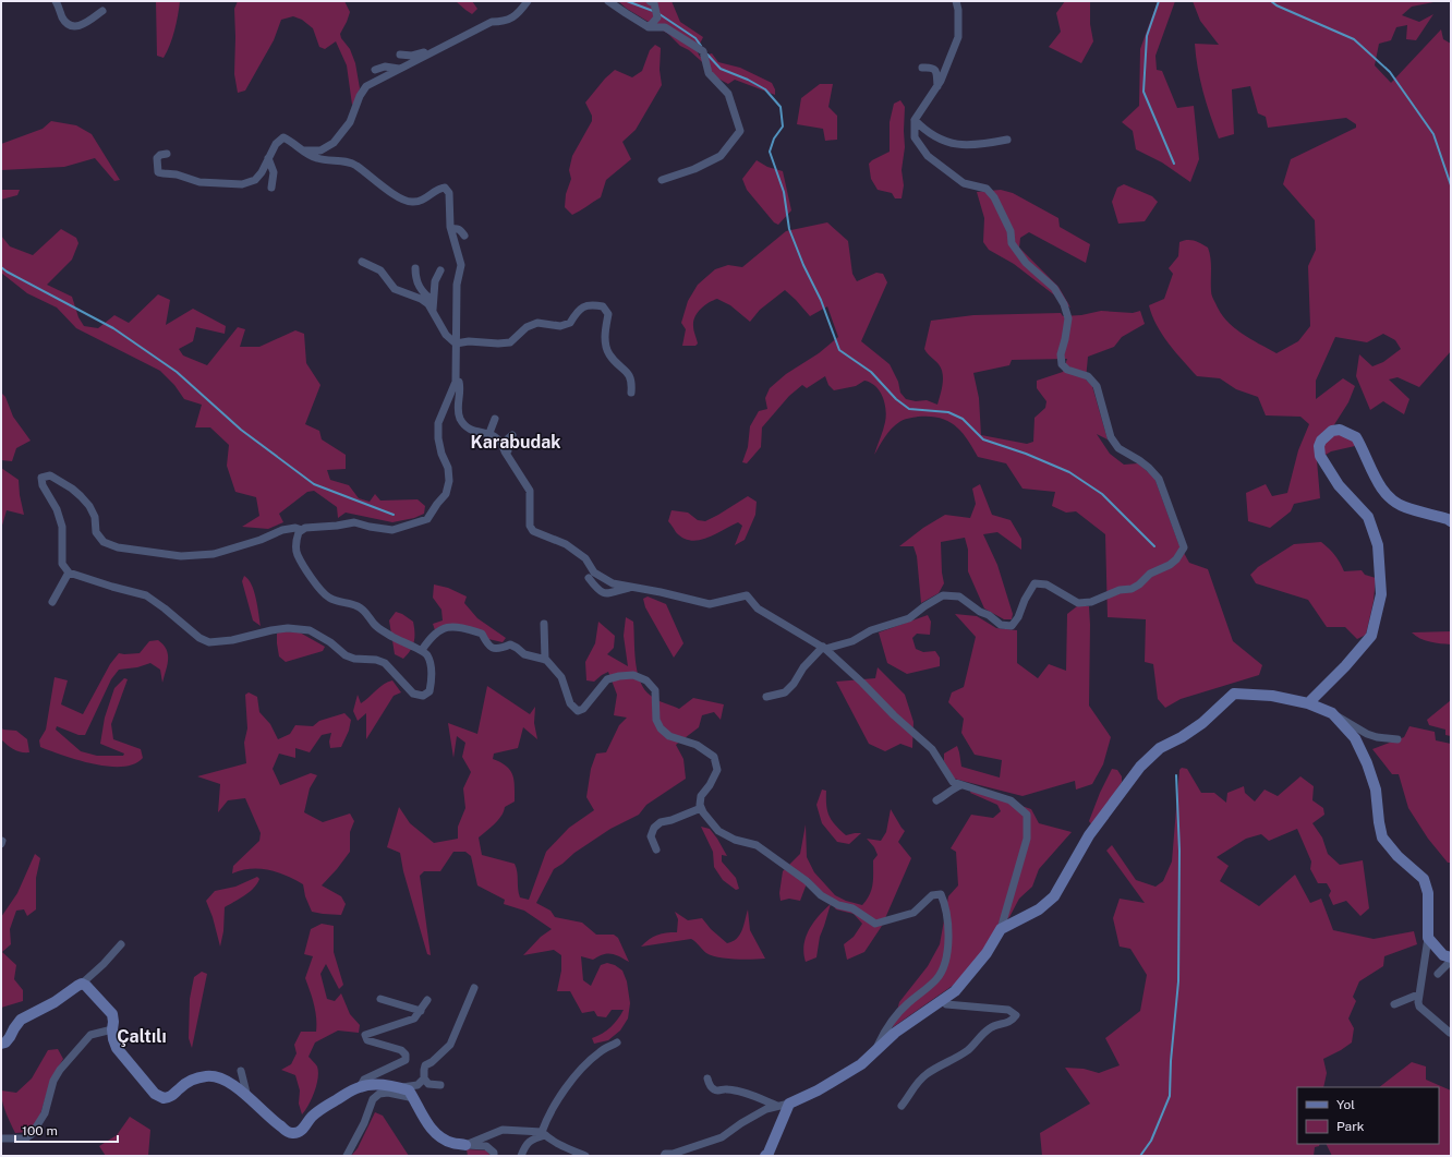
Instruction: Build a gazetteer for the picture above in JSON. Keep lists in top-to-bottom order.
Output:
{
  "districts": ["Karabudak", "Çaltılı"],
  "legend": ["Yol", "Park"],
  "scale_bar": "100 m"
}
